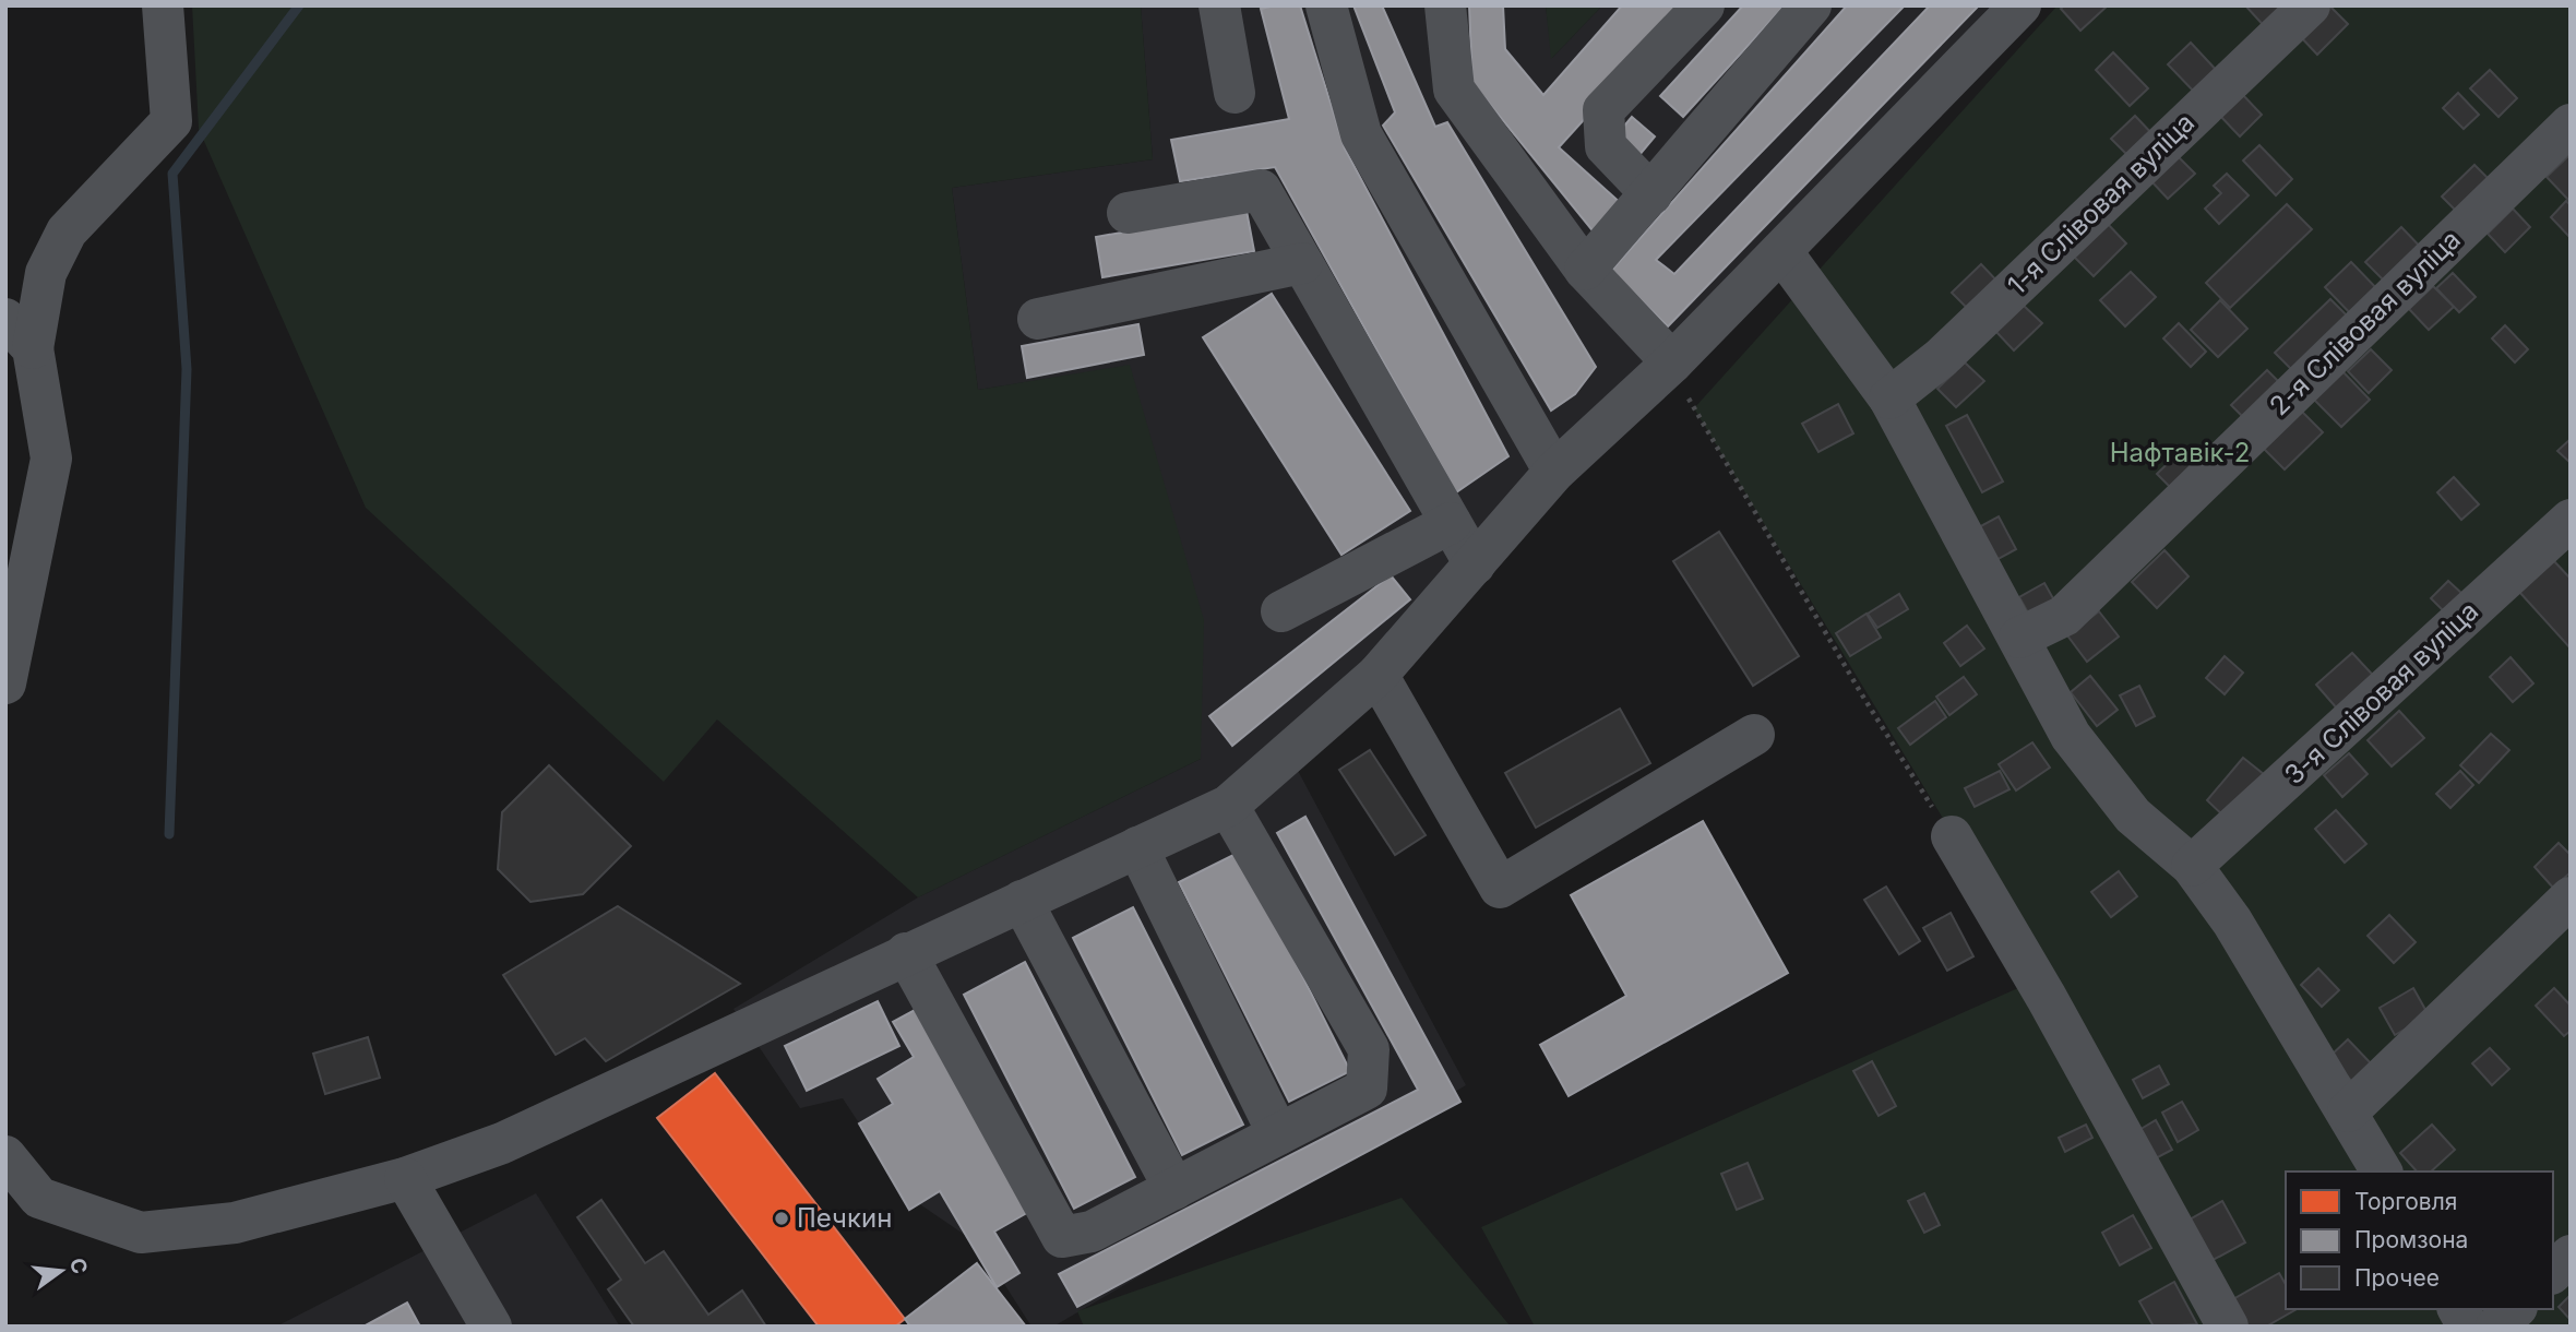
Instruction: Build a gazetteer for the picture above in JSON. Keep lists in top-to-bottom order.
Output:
{
  "streets": {
    "street": ["1-я Слівовая вуліца", "2-я Слівовая вуліца", "3-я Слівовая вуліца"]
  },
  "parks": ["Нафтавік-2"],
  "places": ["Печкин"],
  "legend": ["Торговля", "Промзона", "Прочее"],
  "north": "right"
}
